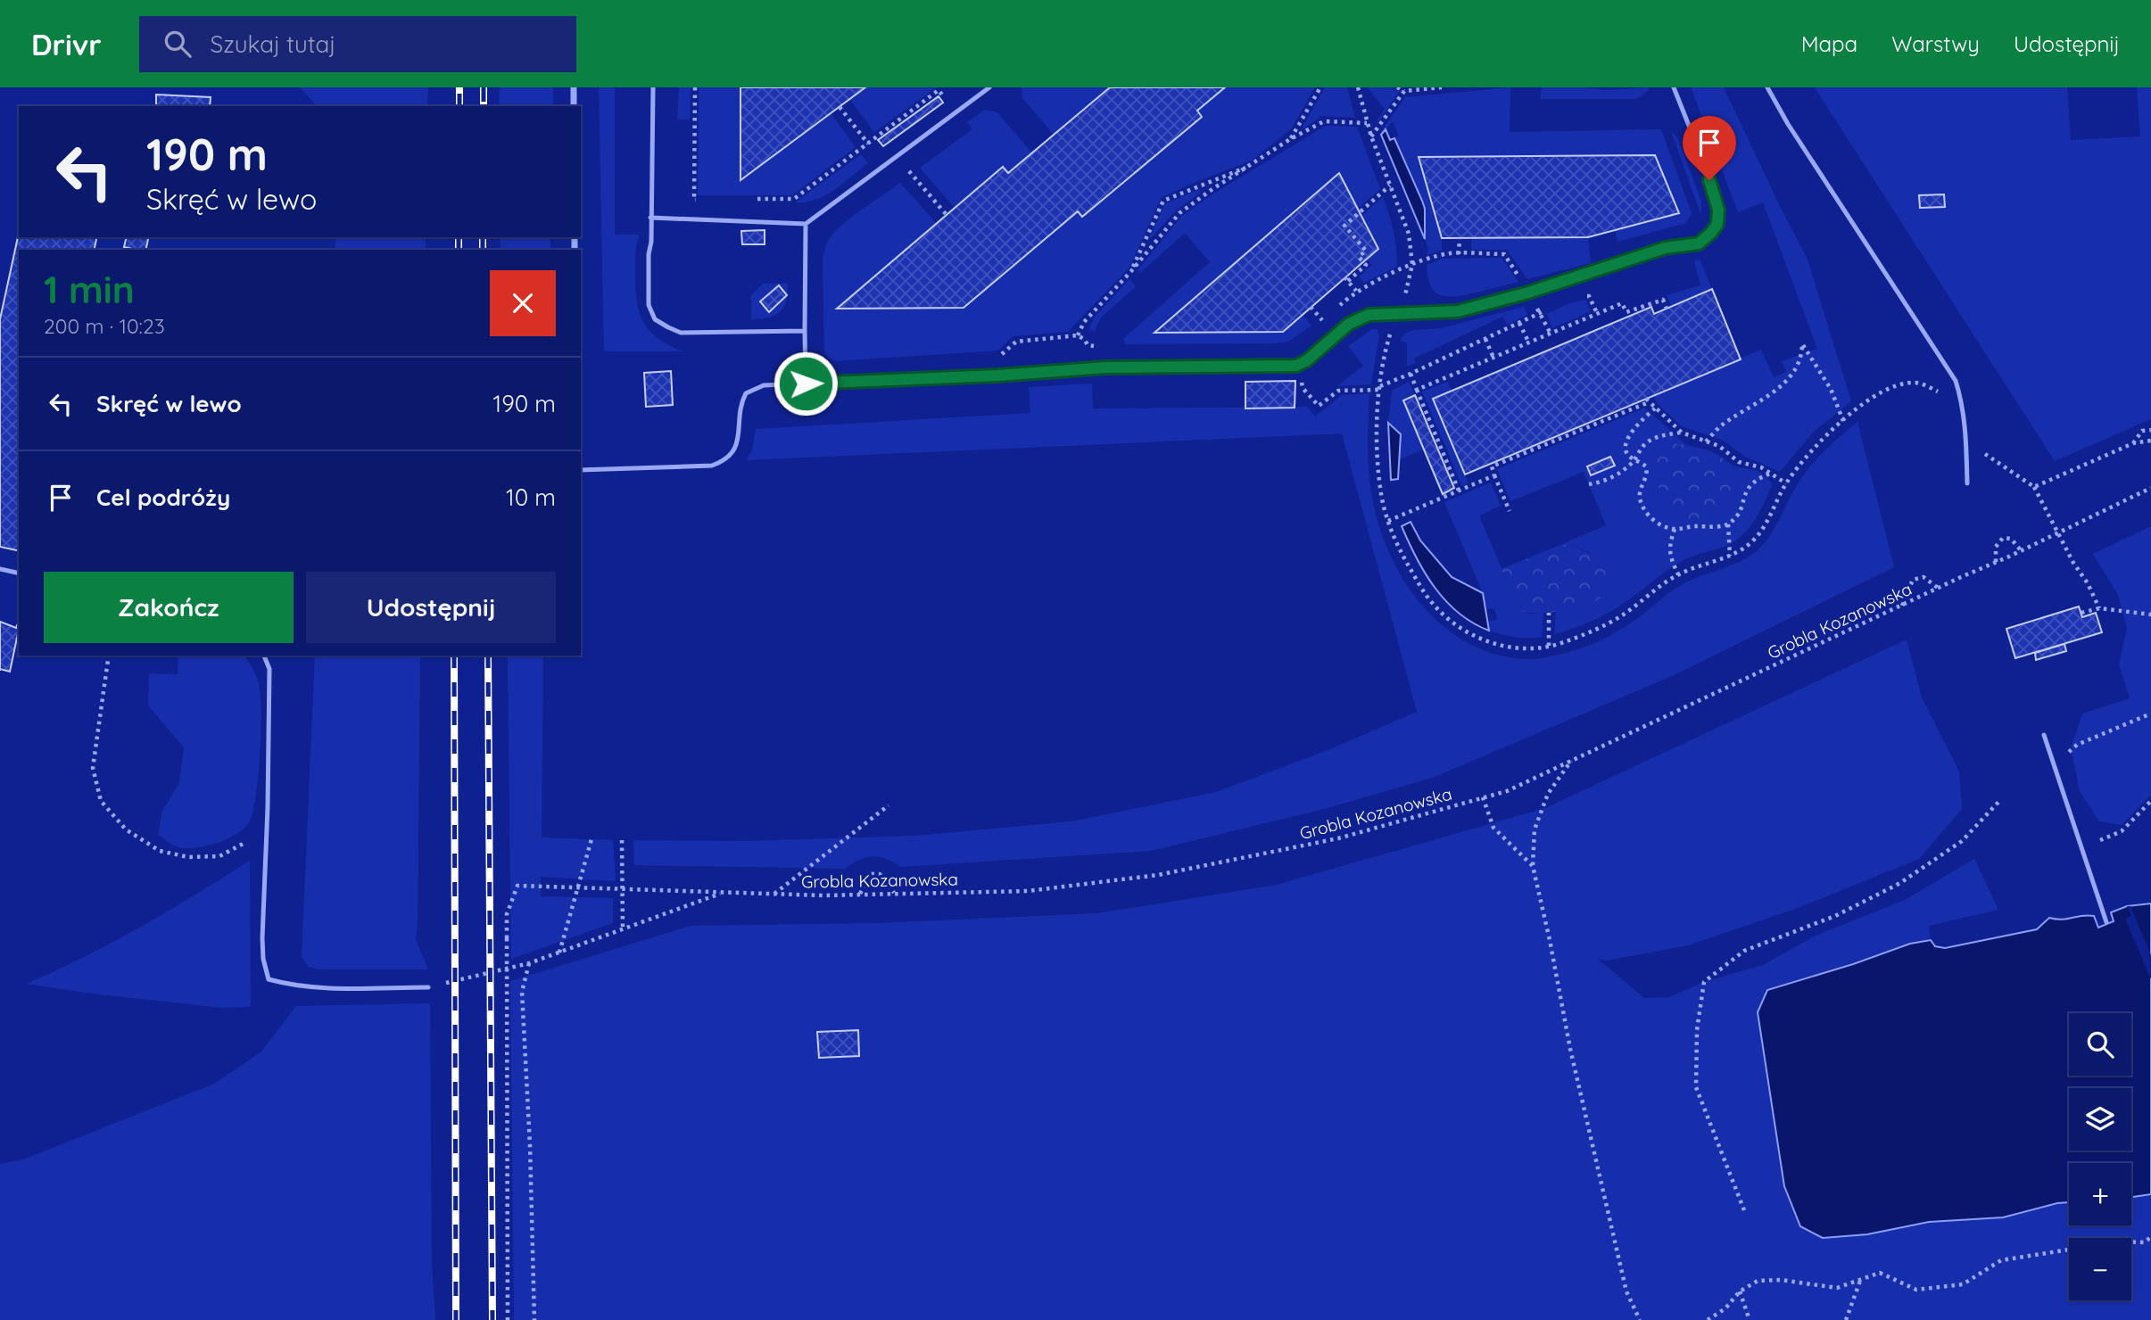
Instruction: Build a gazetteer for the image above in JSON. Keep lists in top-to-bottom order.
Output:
{
  "streets": {
    "path": ["Grobla Kozanowska"]
  },
  "page": {
    "header": "Drivr",
    "search": "Szukaj tutaj",
    "nav": ["Mapa", "Warstwy", "Udostępnij"],
    "turn": ["190 m", "Skręć w lewo"],
    "heading": ["1 min", "200 m · 10:23"],
    "list": [
      {
        "name": "Skręć w lewo",
        "value": "190 m"
      },
      {
        "name": "Cel podróży",
        "value": "10 m"
      }
    ],
    "buttons": ["Zakończ", "Udostępnij"],
    "map_buttons": ["+", "−"]
  }
}
